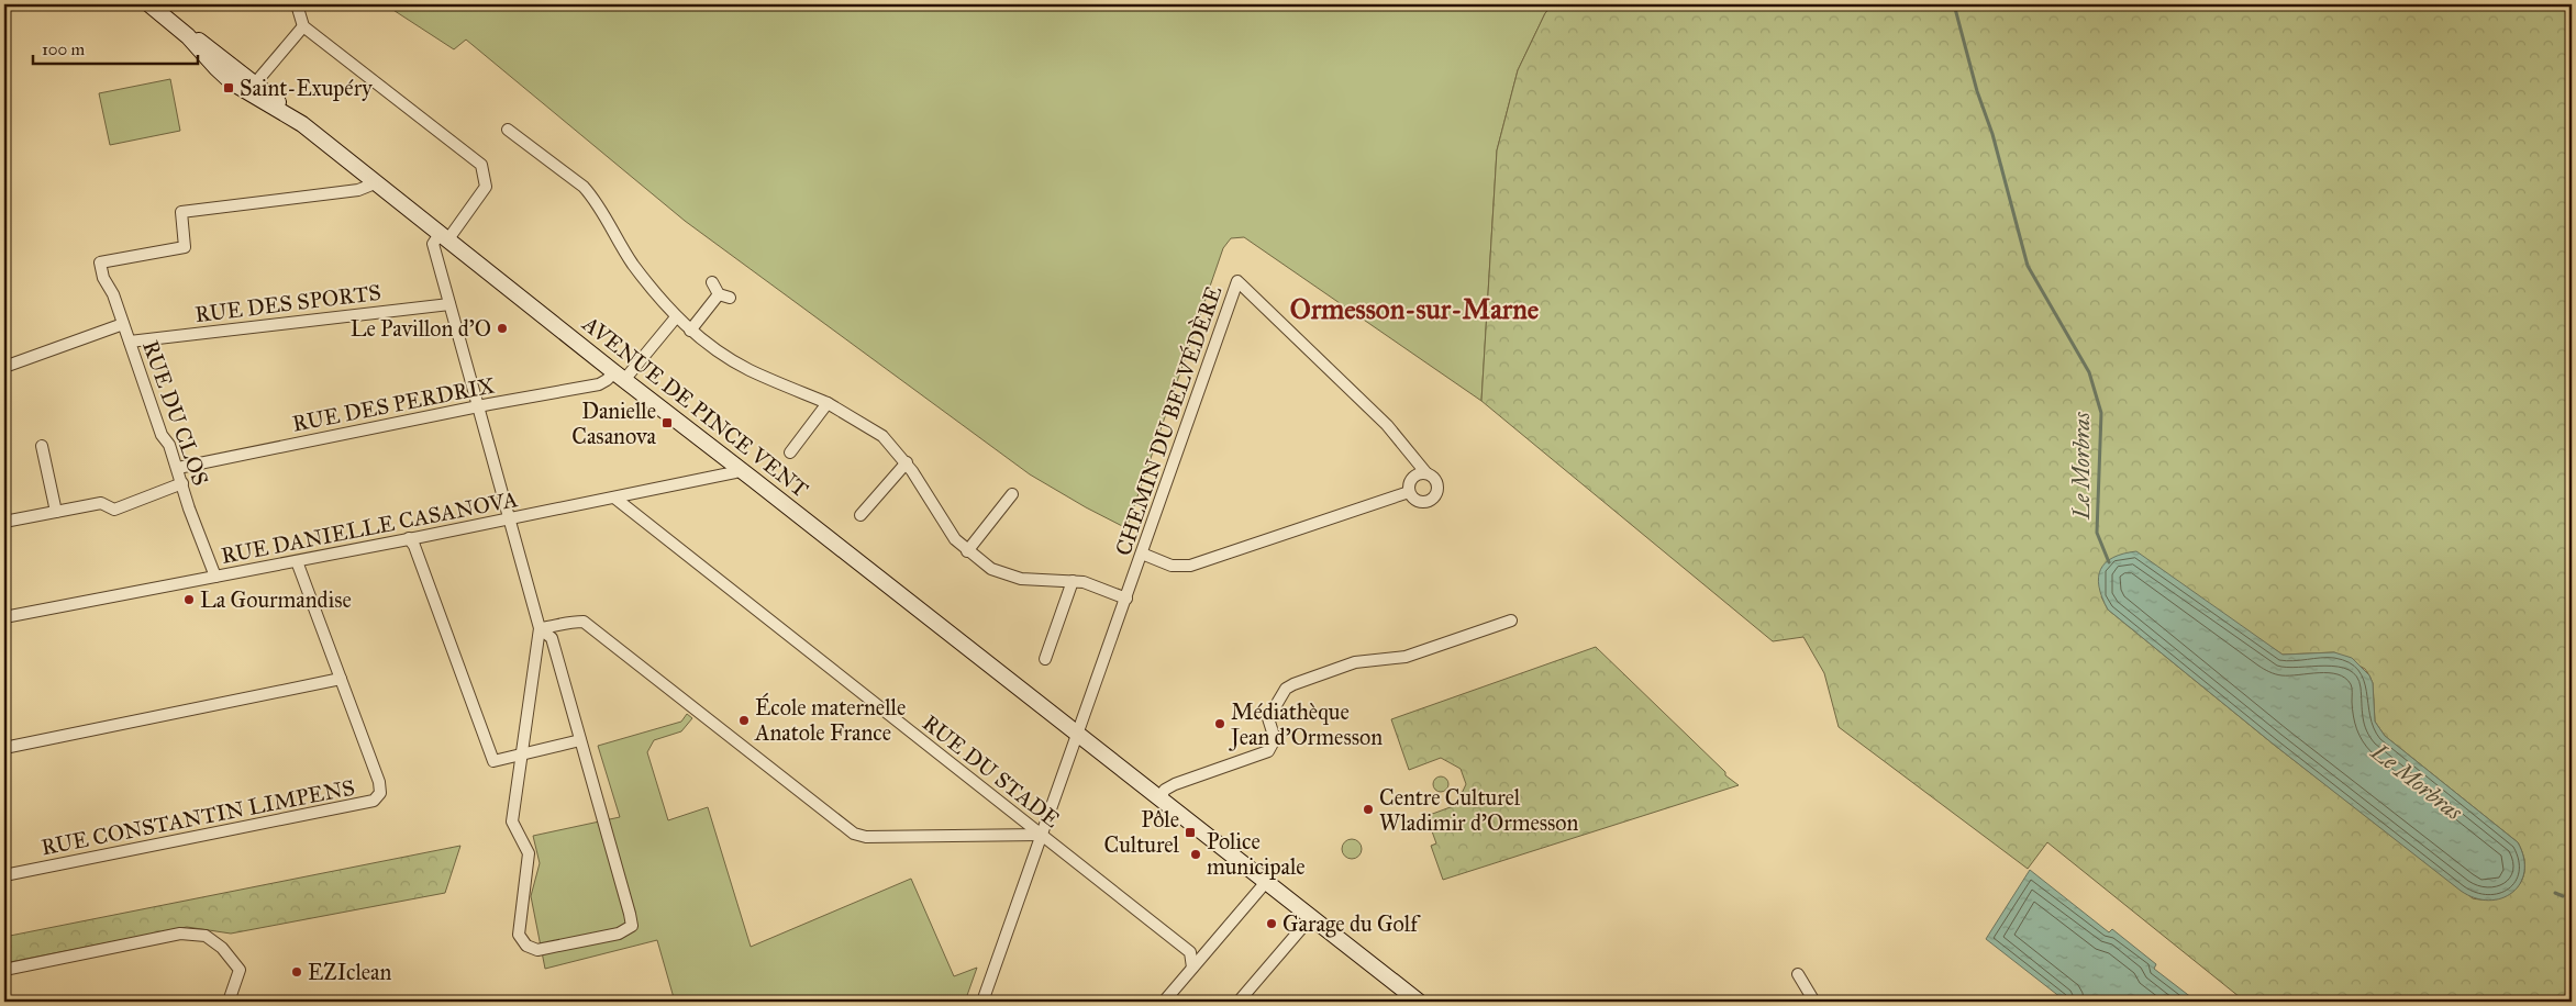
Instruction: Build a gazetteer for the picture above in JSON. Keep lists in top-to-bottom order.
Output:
{
  "streets": {
    "main road": ["AVENUE DE PINCE VENT"],
    "street": [
      "RUE DES SPORTS",
      "RUE DES PERDRIX",
      "RUE DU CLOS",
      "CHEMIN DU BELVÉDÈRE",
      "RUE DANIELLE CASANOVA",
      "RUE DU STADE",
      "RUE CONSTANTIN LIMPENS"
    ]
  },
  "crossings": [
    ["RUE DES SPORTS", "RUE DU CLOS"],
    ["RUE DES PERDRIX", "AVENUE DE PINCE VENT"],
    ["RUE DES PERDRIX", "RUE DU CLOS"],
    ["AVENUE DE PINCE VENT", "RUE DU CLOS"],
    ["AVENUE DE PINCE VENT", "CHEMIN DU BELVÉDÈRE"],
    ["AVENUE DE PINCE VENT", "RUE DANIELLE CASANOVA"],
    ["RUE DU CLOS", "RUE DANIELLE CASANOVA"],
    ["CHEMIN DU BELVÉDÈRE", "RUE DU STADE"],
    ["RUE DANIELLE CASANOVA", "RUE DU STADE"],
    ["RUE DANIELLE CASANOVA", "RUE CONSTANTIN LIMPENS"]
  ],
  "districts": ["Ormesson-sur-Marne"],
  "water": ["Le Morbras"],
  "places": {
    "transit": ["Saint-Exupéry", "Danielle Casanova", "Pôle Culturel"],
    "other": [
      "Le Pavillon d'O",
      "La Gourmandise",
      "École maternelle Anatole France",
      "Médiathèque Jean d'Ormesson",
      "Centre Culturel Wladimir d'Ormesson",
      "Police municipale",
      "Garage du Golf",
      "EZIclean"
    ]
  },
  "scale_bar": "100 m"
}
